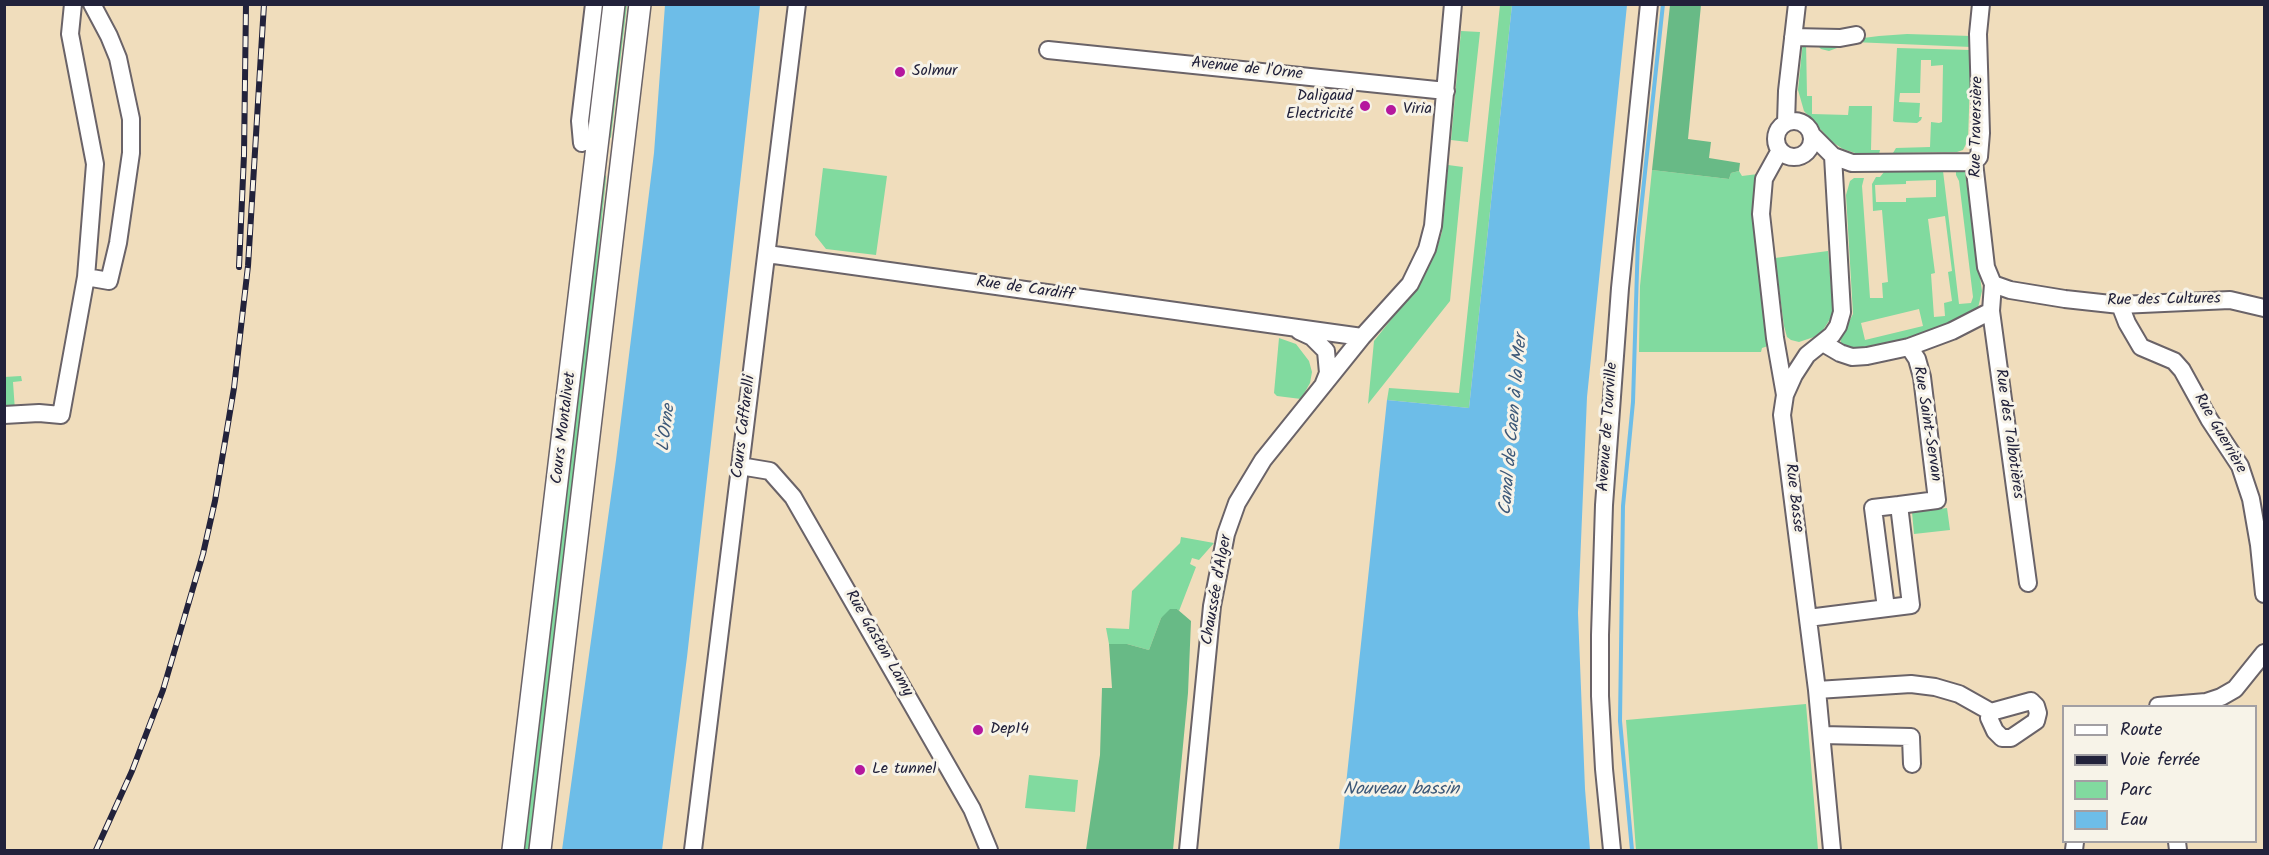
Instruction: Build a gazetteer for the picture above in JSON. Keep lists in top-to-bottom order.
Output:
{
  "streets": {
    "main road": ["Cours Montalivet"],
    "street": [
      "Avenue de l'Orne",
      "Rue Traversière",
      "Rue de Cardiff",
      "Rue des Cultures",
      "Rue Saint-Servan",
      "Cours Caffarelli",
      "Avenue de Tourville",
      "Rue des Talbotières",
      "Rue Guerrière",
      "Rue Basse",
      "Chaussée d'Alger",
      "Rue Gaston Lamy"
    ]
  },
  "crossings": [
    ["Avenue de l'Orne", "Chaussée d'Alger"],
    ["Rue Traversière", "Rue des Cultures"],
    ["Rue Traversière", "Rue des Talbotières"],
    ["Rue de Cardiff", "Cours Caffarelli"],
    ["Rue de Cardiff", "Chaussée d'Alger"],
    ["Rue des Cultures", "Rue des Talbotières"],
    ["Rue des Cultures", "Rue Guerrière"],
    ["Cours Caffarelli", "Rue Gaston Lamy"]
  ],
  "water": ["Canal de Caen à la Mer", "L'Orne", "Nouveau bassin"],
  "places": [
    "Solmur",
    "Daligaud Electricité",
    "Viria",
    "Dep14",
    "Le tunnel"
  ],
  "legend": [
    "Route",
    "Voie ferrée",
    "Parc",
    "Eau"
  ]
}
